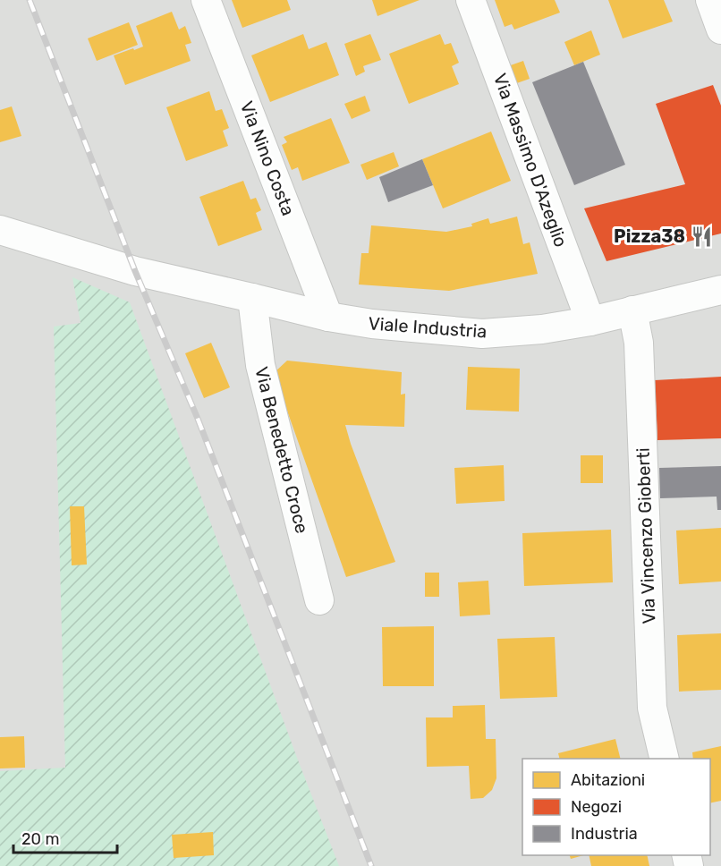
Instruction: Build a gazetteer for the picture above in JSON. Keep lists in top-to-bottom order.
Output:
{
  "streets": {
    "street": [
      "Via Nino Costa",
      "Via Massimo D'Azeglio",
      "Viale Industria",
      "Via Benedetto Croce",
      "Via Vincenzo Gioberti"
    ]
  },
  "crossings": [
    ["Via Nino Costa", "Viale Industria"],
    ["Via Massimo D'Azeglio", "Viale Industria"],
    ["Viale Industria", "Via Benedetto Croce"],
    ["Viale Industria", "Via Vincenzo Gioberti"]
  ],
  "places": {
    "restaurant": ["Pizza38"]
  },
  "legend": ["Abitazioni", "Negozi", "Industria"],
  "scale_bar": "20 m"
}
